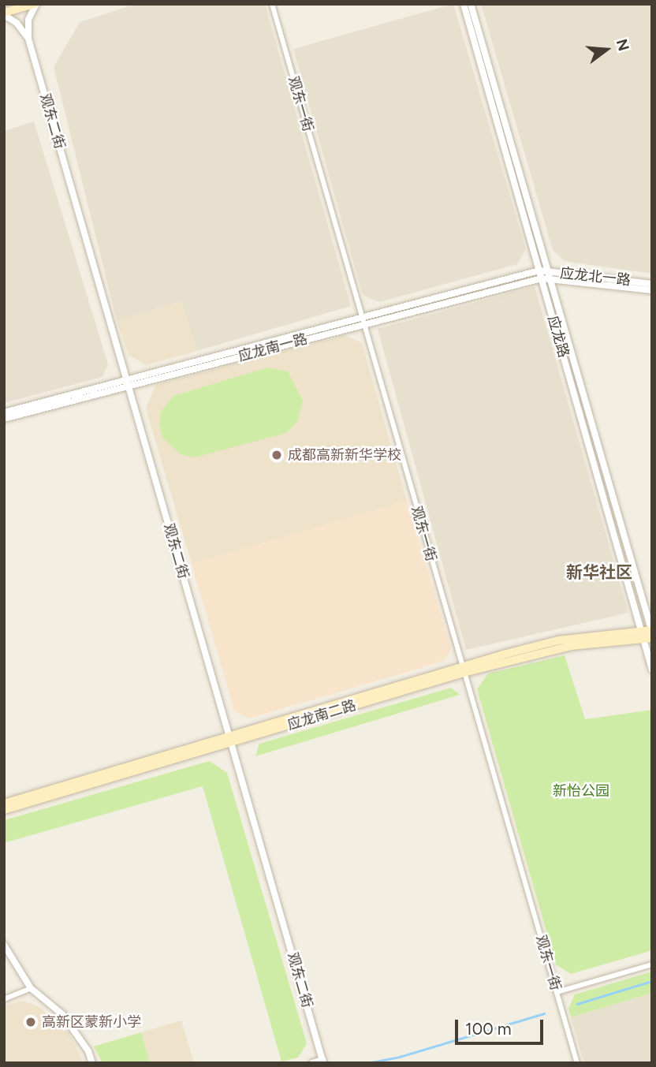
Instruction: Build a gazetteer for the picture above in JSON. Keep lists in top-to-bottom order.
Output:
{
  "streets": {
    "main road": ["应龙南二路"],
    "street": [
      "观东一街",
      "观东二街",
      "应龙北一路",
      "应龙路",
      "应龙南一路"
    ]
  },
  "crossings": [
    ["观东一街", "应龙南一路"],
    ["观东一街", "应龙南二路"],
    ["观东二街", "应龙南一路"],
    ["观东二街", "应龙南二路"],
    ["应龙北一路", "应龙路"],
    ["应龙北一路", "应龙南一路"],
    ["应龙路", "应龙南一路"],
    ["应龙路", "应龙南二路"]
  ],
  "districts": ["新华社区"],
  "parks": ["新怡公园"],
  "places": ["成都高新新华学校", "高新区蒙新小学"],
  "scale_bar": "100 m",
  "north": "right"
}
